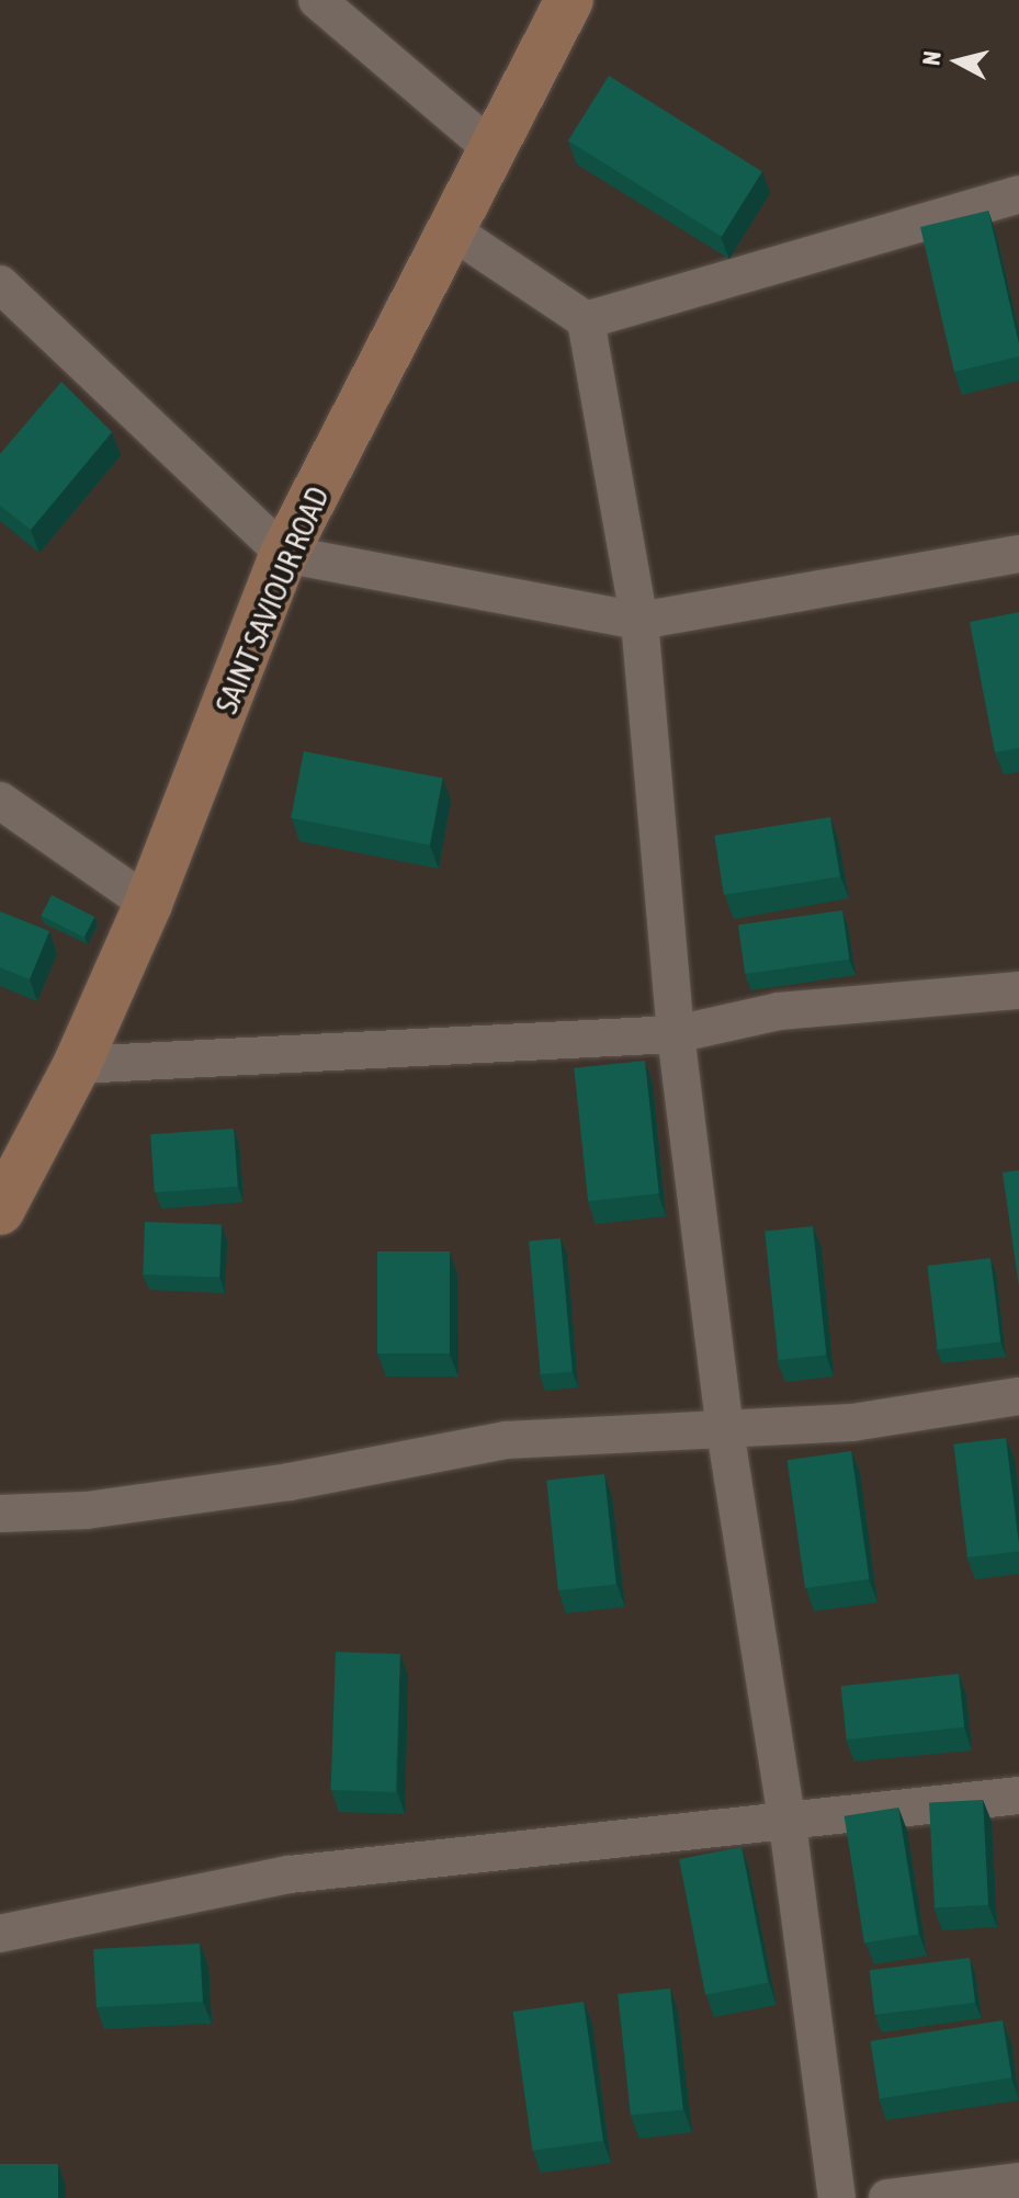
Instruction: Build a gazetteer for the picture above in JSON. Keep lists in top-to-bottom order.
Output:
{
  "streets": {
    "street": ["SAINT SAVIOUR ROAD"]
  },
  "north": "left"
}
